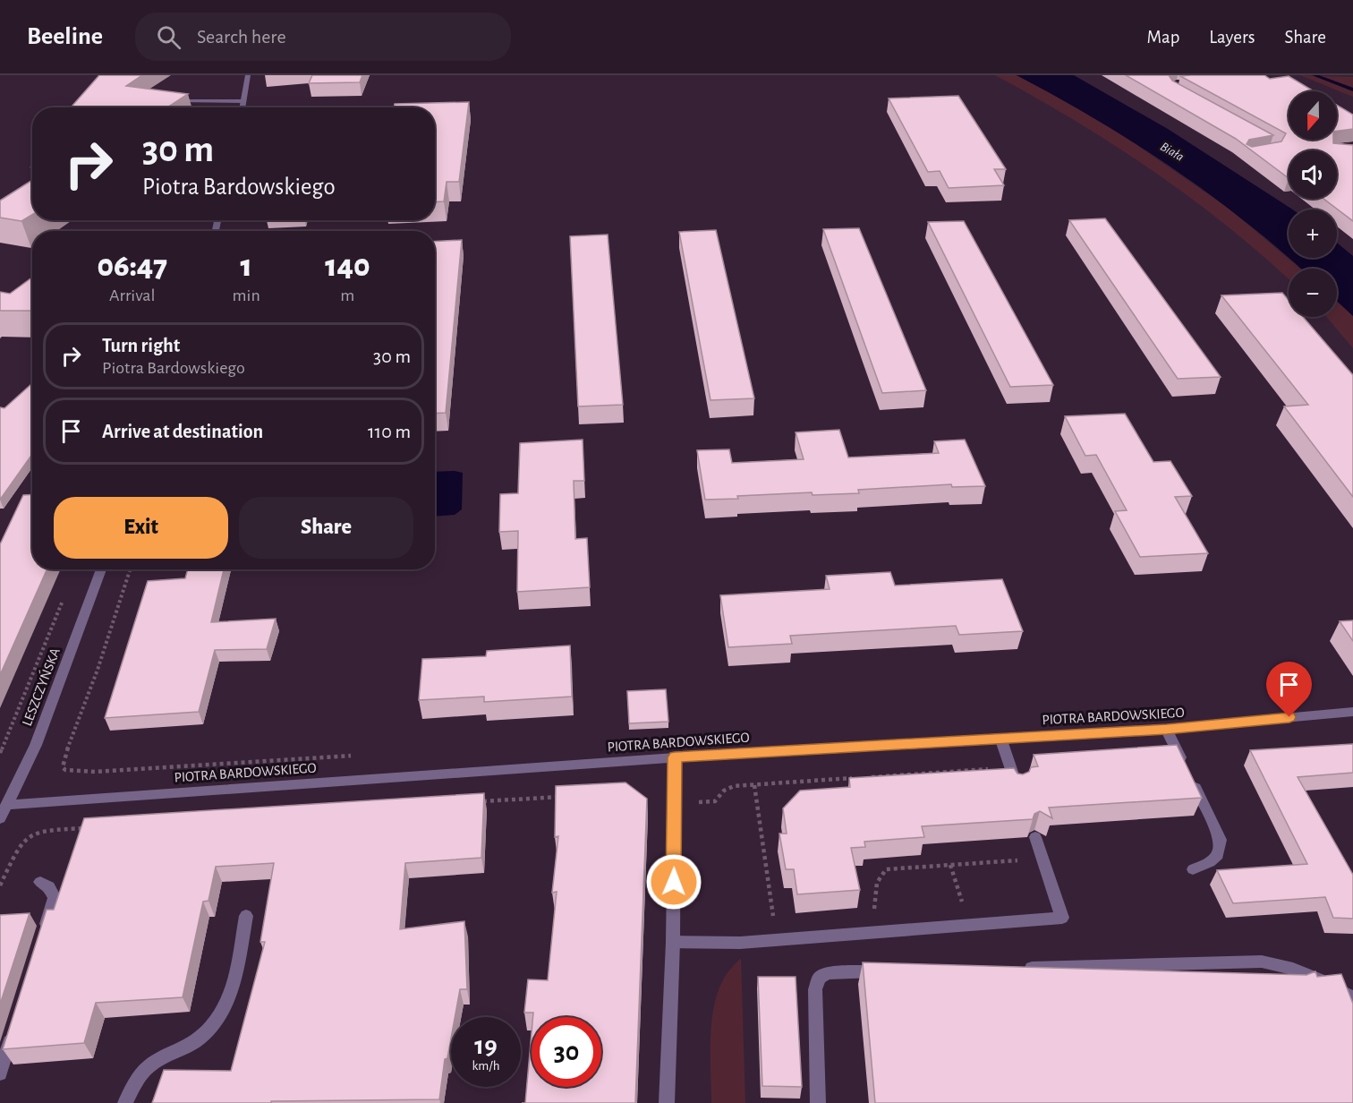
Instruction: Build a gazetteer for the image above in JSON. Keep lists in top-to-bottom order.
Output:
{
  "streets": {
    "street": ["LESZCZYŃSKA", "PIOTRA BARDOWSKIEGO"]
  },
  "crossings": [
    ["LESZCZYŃSKA", "PIOTRA BARDOWSKIEGO"]
  ],
  "water": ["Biała"],
  "north": "bottom",
  "page": {
    "header": "Beeline",
    "search": "Search here",
    "nav": ["Map", "Layers", "Share"],
    "map_buttons": ["+", "−"],
    "turn": ["30 m", "Piotra Bardowskiego"],
    "eta": [
      "06:47",
      "Arrival",
      "1",
      "min",
      "140",
      "m"
    ],
    "list": [
      {
        "name": "Turn right",
        "note": "Piotra Bardowskiego",
        "value": "30 m"
      },
      {
        "name": "Arrive at destination",
        "value": "110 m"
      }
    ],
    "buttons": ["Exit", "Share"],
    "speed": "19 km/h",
    "limit": "30"
  }
}
